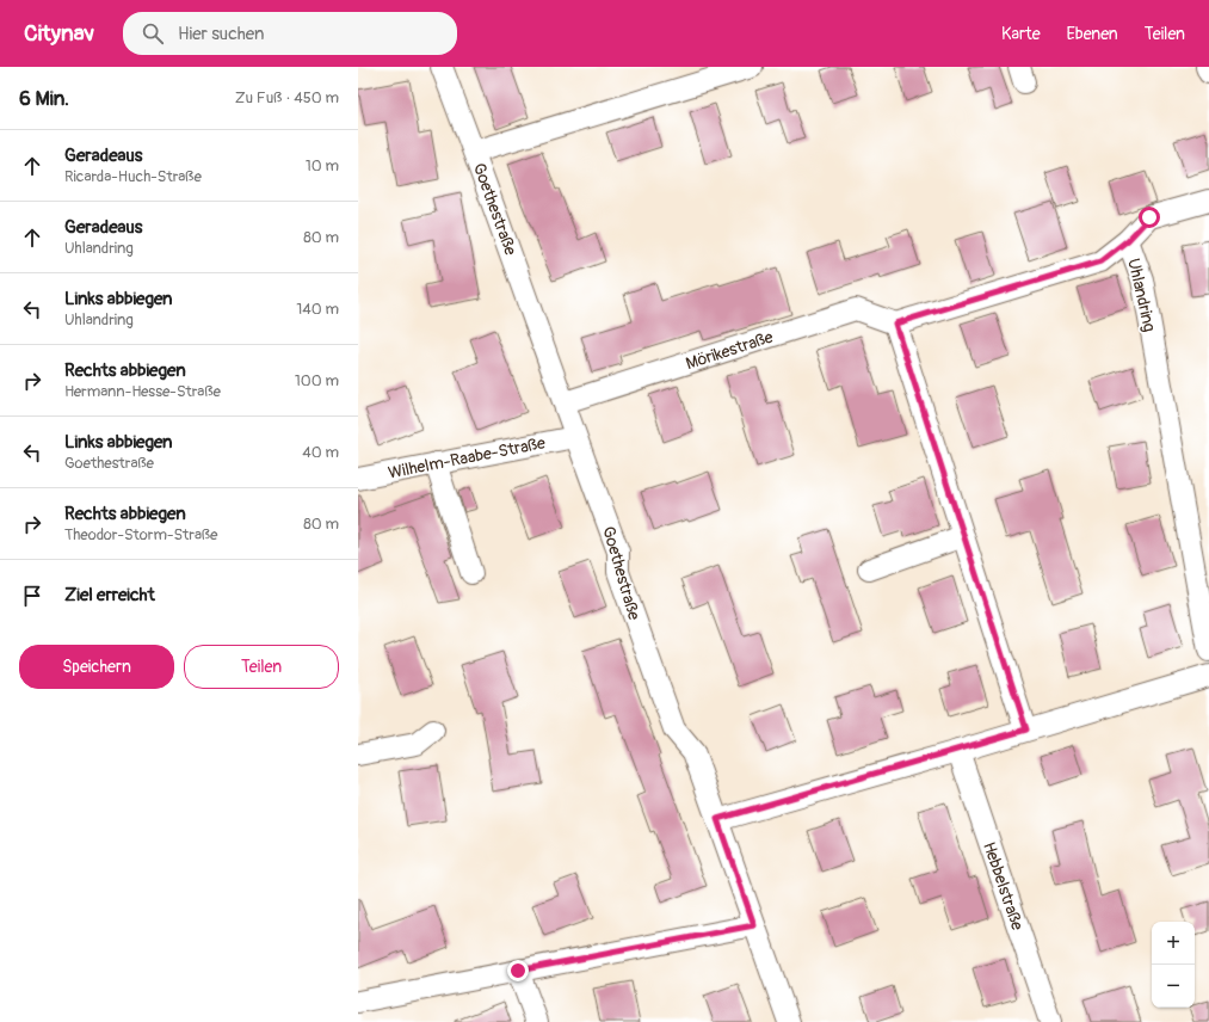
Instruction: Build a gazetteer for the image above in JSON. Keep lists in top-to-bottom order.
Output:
{
  "streets": {
    "street": [
      "Goethestraße",
      "Uhlandring",
      "Mörikestraße",
      "Wilhelm-Raabe-Straße",
      "Hebbelstraße"
    ]
  },
  "crossings": [
    ["Goethestraße", "Mörikestraße"],
    ["Goethestraße", "Wilhelm-Raabe-Straße"],
    ["Uhlandring", "Mörikestraße"]
  ],
  "page": {
    "header": "Citynav",
    "search": "Hier suchen",
    "nav": ["Karte", "Ebenen", "Teilen"],
    "heading": ["6 Min.", "Zu Fuß · 450 m"],
    "list": [
      ["Geradeaus", "Ricarda-Huch-Straße", "10 m"],
      ["Geradeaus", "Uhlandring", "80 m"],
      ["Links abbiegen", "Uhlandring", "140 m"],
      ["Rechts abbiegen", "Hermann-Hesse-Straße", "100 m"],
      ["Links abbiegen", "Goethestraße", "40 m"],
      ["Rechts abbiegen", "Theodor-Storm-Straße", "80 m"],
      "Ziel erreicht"
    ],
    "buttons": ["Speichern", "Teilen"],
    "map_buttons": ["+", "−"]
  }
}
